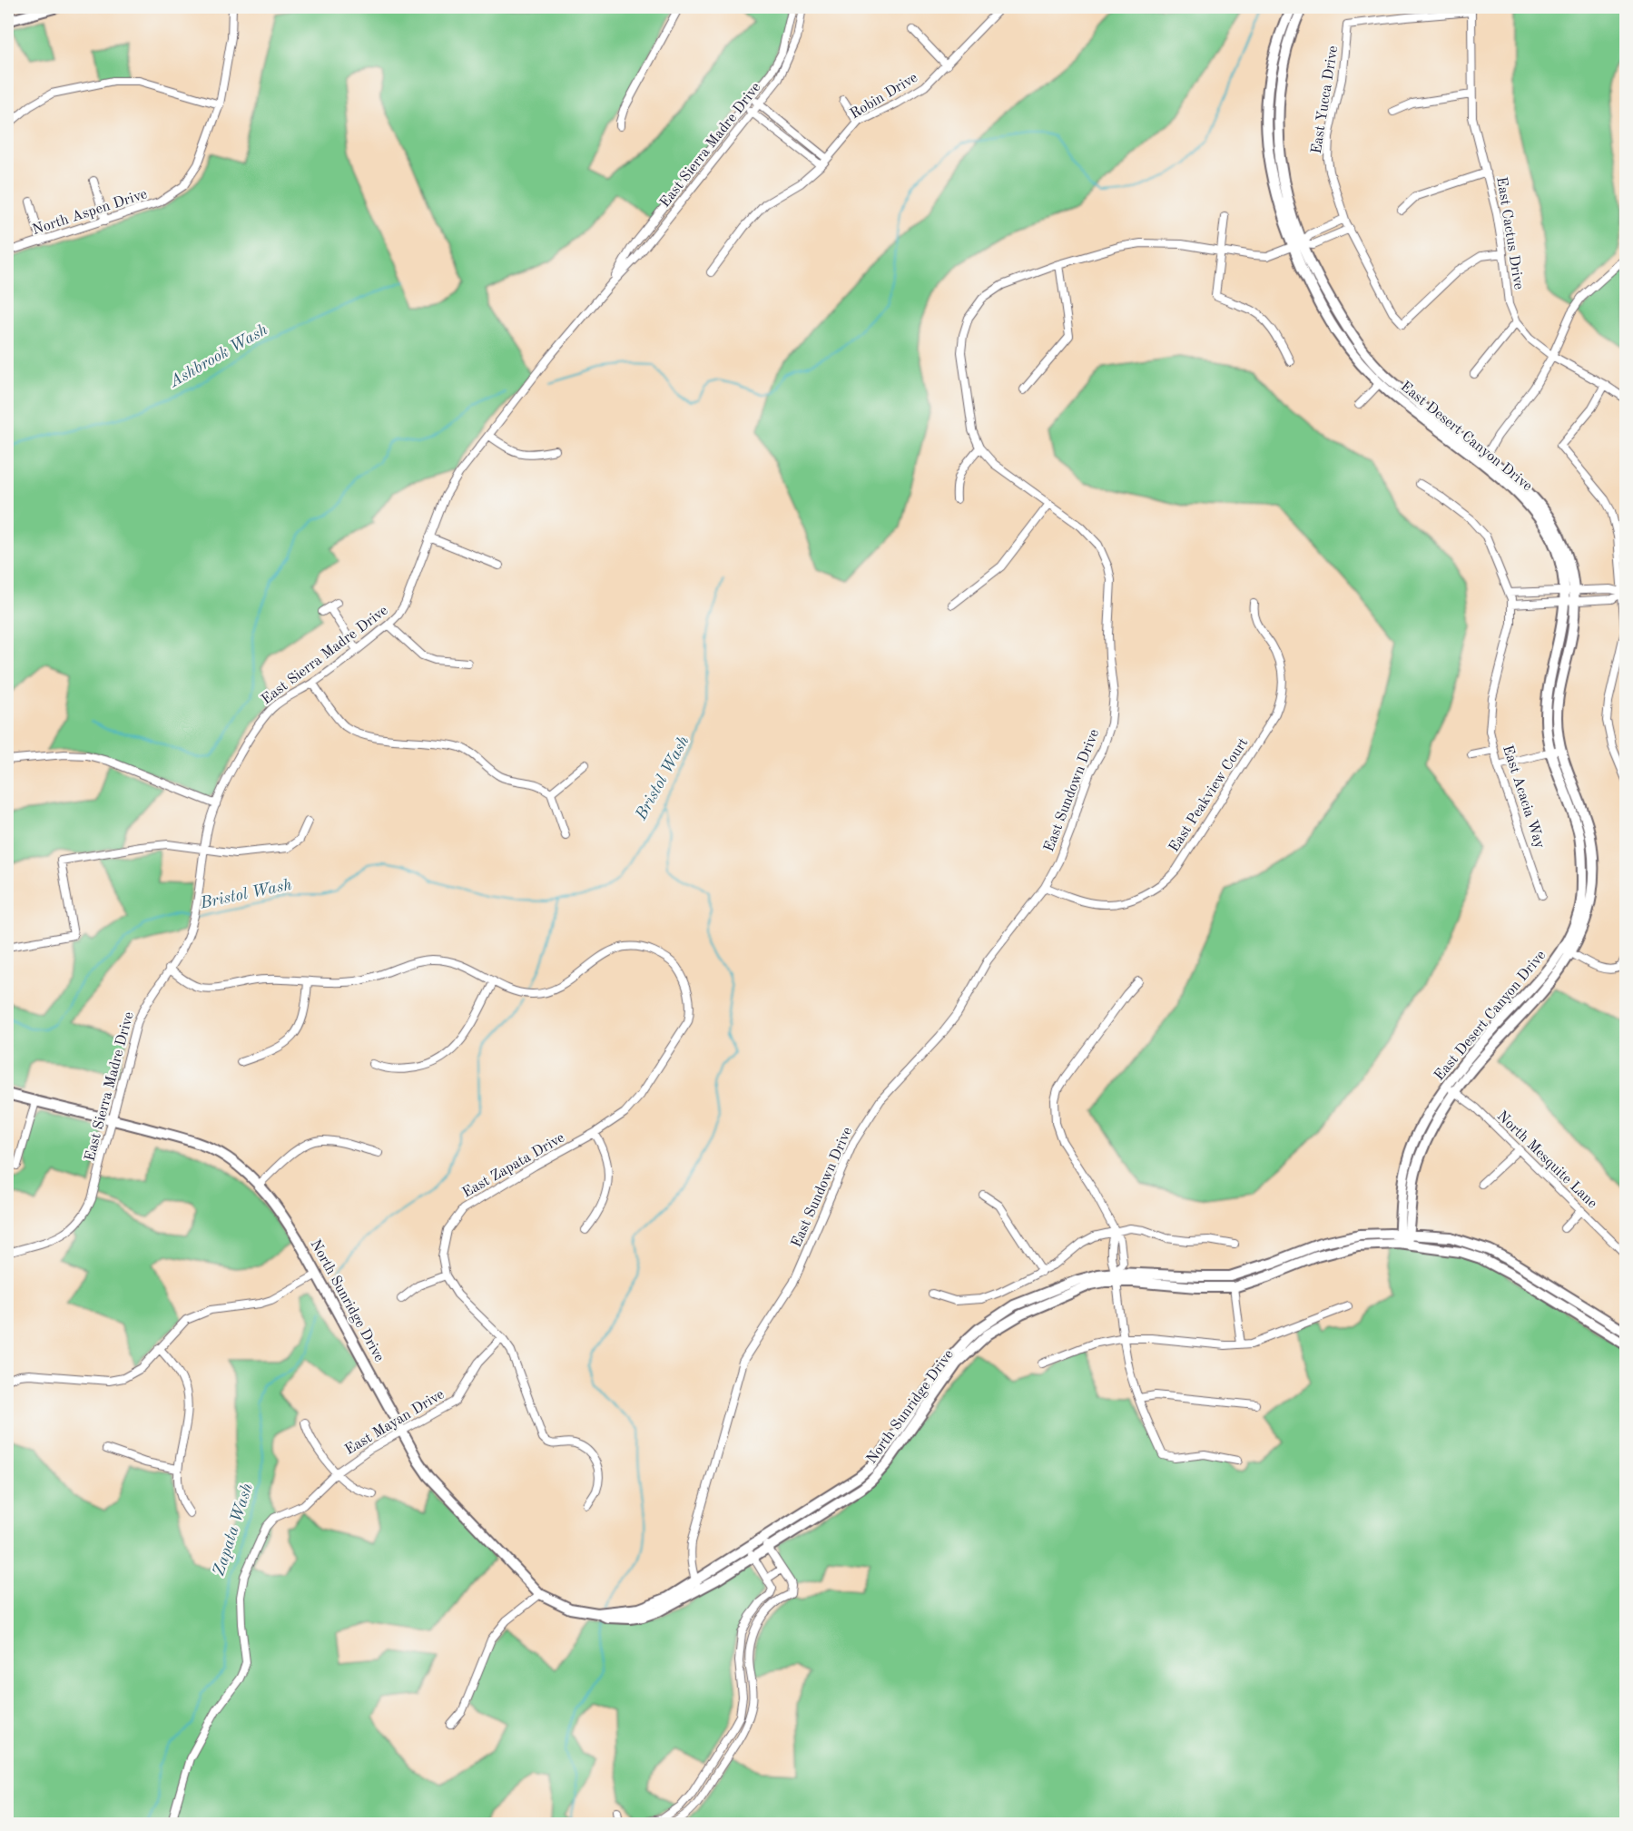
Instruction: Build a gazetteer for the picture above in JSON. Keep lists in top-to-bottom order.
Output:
{
  "streets": {
    "street": [
      "Robin Drive",
      "East Yucca Drive",
      "East Sierra Madre Drive",
      "North Aspen Drive",
      "East Cactus Drive",
      "East Desert Canyon Drive",
      "East Sundown Drive",
      "East Peakview Court",
      "East Acacia Way",
      "North Mesquite Lane",
      "East Zapata Drive",
      "North Sunridge Drive",
      "East Mayan Drive"
    ]
  },
  "crossings": [
    ["East Yucca Drive", "East Cactus Drive"],
    ["East Sierra Madre Drive", "North Sunridge Drive"],
    ["East Desert Canyon Drive", "East Sundown Drive"],
    ["East Desert Canyon Drive", "North Mesquite Lane"],
    ["East Desert Canyon Drive", "North Sunridge Drive"],
    ["East Sundown Drive", "East Peakview Court"],
    ["East Sundown Drive", "North Sunridge Drive"],
    ["North Sunridge Drive", "East Mayan Drive"]
  ],
  "water": ["Ashbrook Wash", "Bristol Wash", "Zapata Wash"]
}
